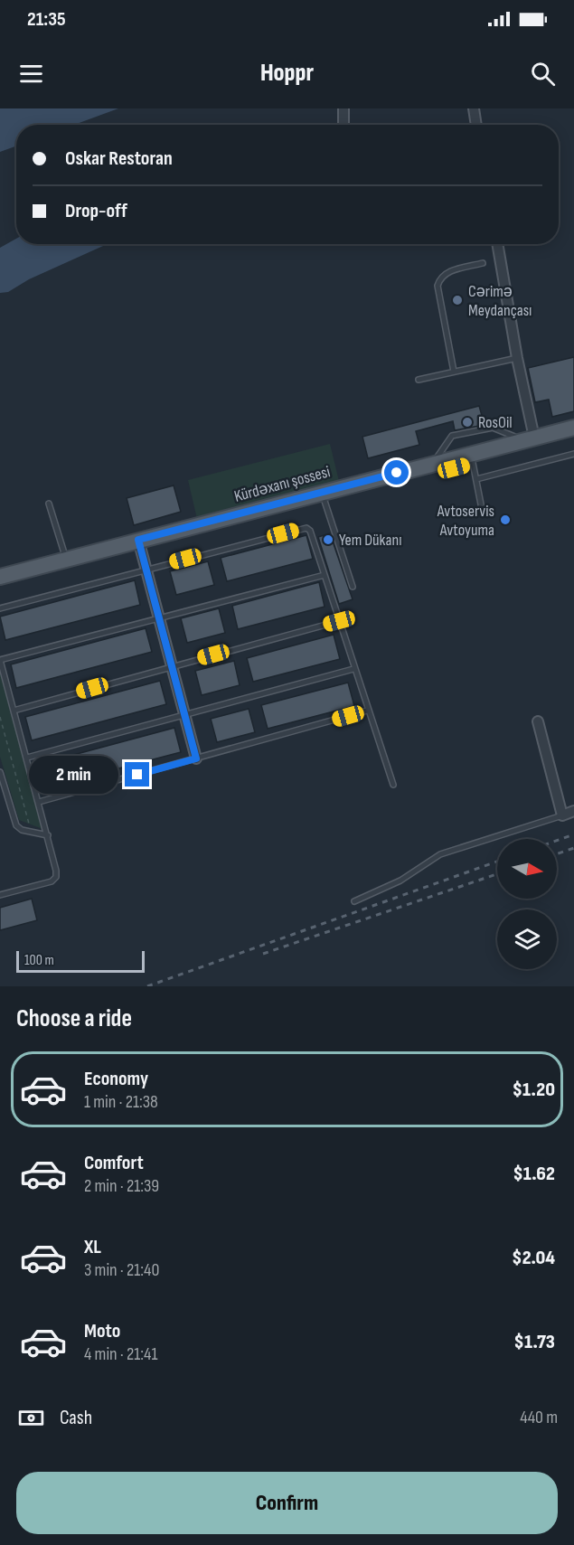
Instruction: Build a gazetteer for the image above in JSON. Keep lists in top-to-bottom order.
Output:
{
  "streets": {
    "main road": ["Kürdəxanı şossesi"]
  },
  "places": [
    "Cərimə Meydançası",
    "RosOil",
    "Avtoservis Avtoyuma",
    "Yem Dükanı"
  ],
  "scale_bar": "100 m",
  "north": "right",
  "page": {
    "status": "21:35",
    "header": "Hoppr",
    "banner": ["Oskar Restoran", "Drop-off"],
    "bubble": "2 min",
    "scale": "100 m",
    "heading": "Choose a ride",
    "list": [
      {
        "name": "Economy",
        "note": "1 min · 21:38",
        "value": "$1.20"
      },
      {
        "name": "Comfort",
        "note": "2 min · 21:39",
        "value": "$1.62"
      },
      {
        "name": "XL",
        "note": "3 min · 21:40",
        "value": "$2.04"
      },
      {
        "name": "Moto",
        "note": "4 min · 21:41",
        "value": "$1.73"
      }
    ],
    "pay": ["Cash", "440 m"],
    "buttons": "Confirm"
  }
}
